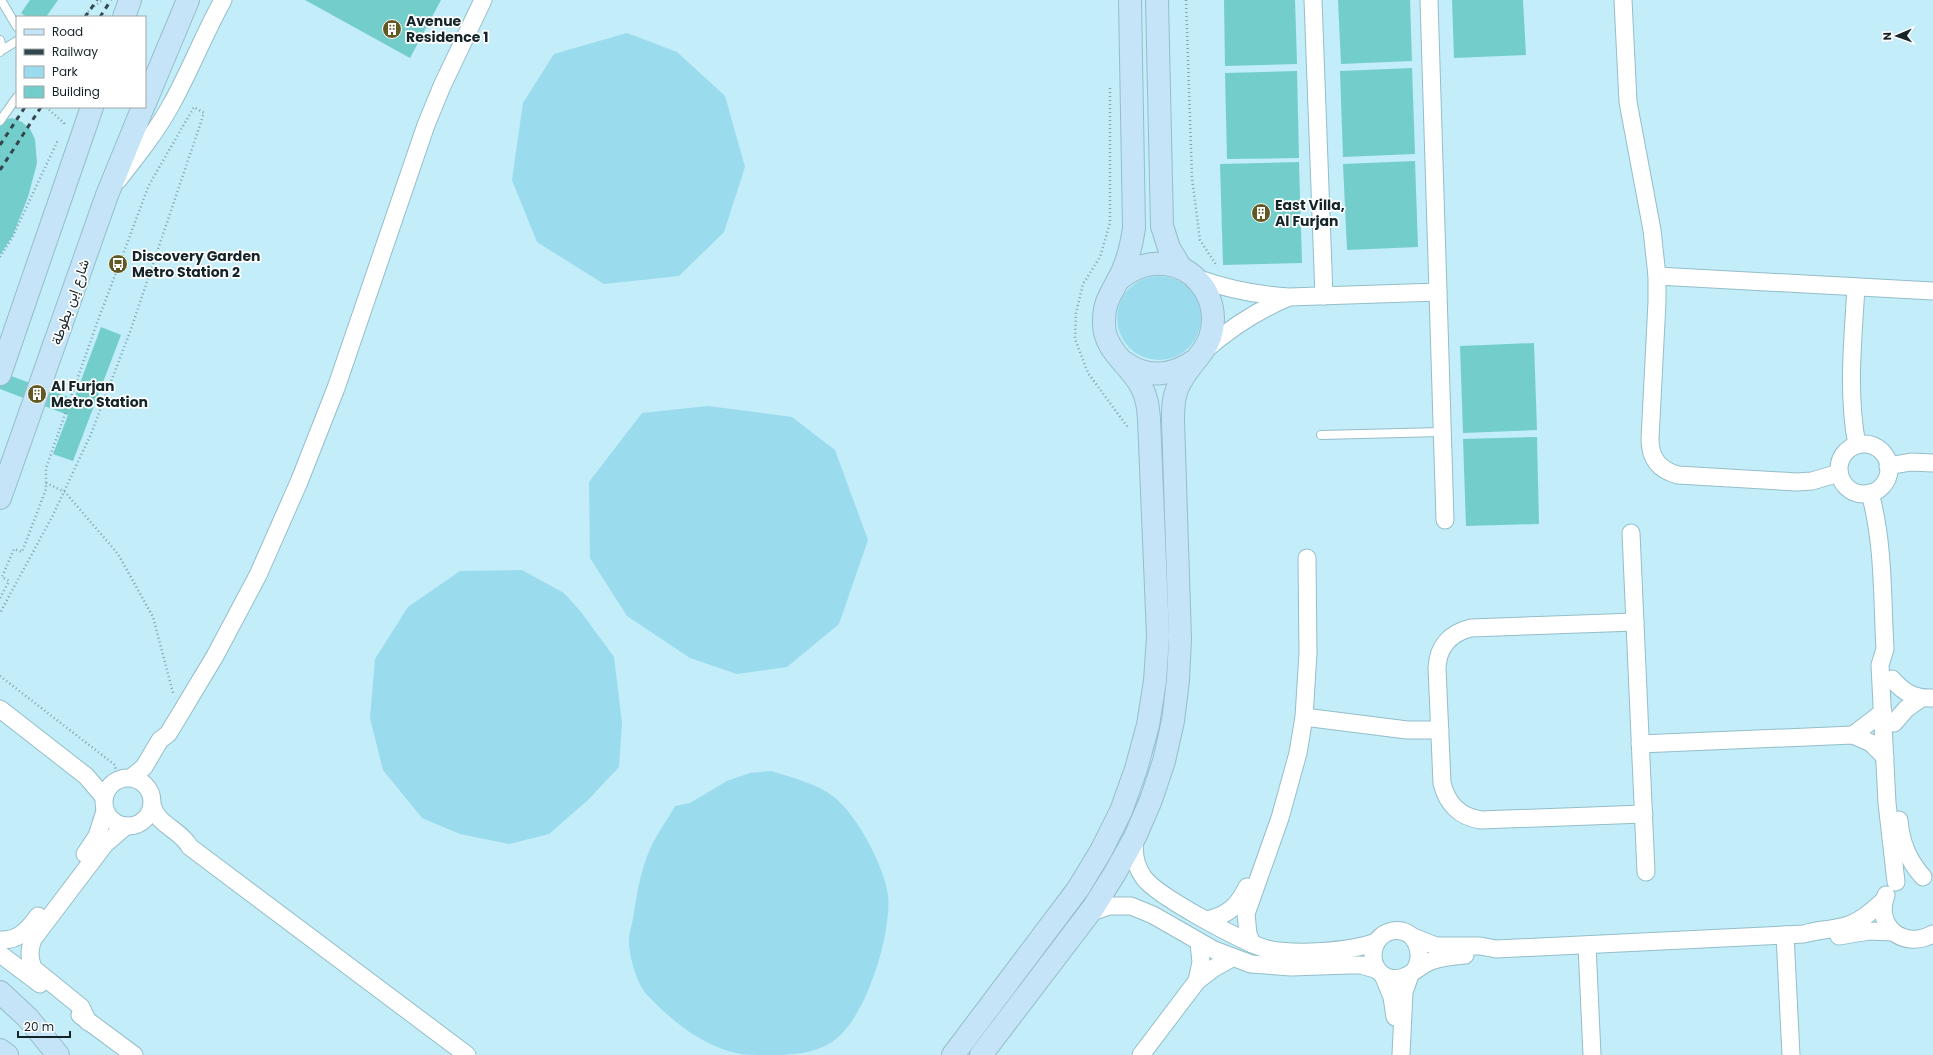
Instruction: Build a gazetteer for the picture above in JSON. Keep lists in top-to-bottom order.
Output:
{
  "streets": {
    "street": ["شارع إبن بطوطة"]
  },
  "places": {
    "building": ["Avenue Residence 1", "East Villa, Al Furjan", "Al Furjan Metro Station"],
    "bus stop": ["Discovery Garden Metro Station 2"]
  },
  "legend": [
    "Road",
    "Railway",
    "Park",
    "Building"
  ],
  "scale_bar": "20 m",
  "north": "left"
}
